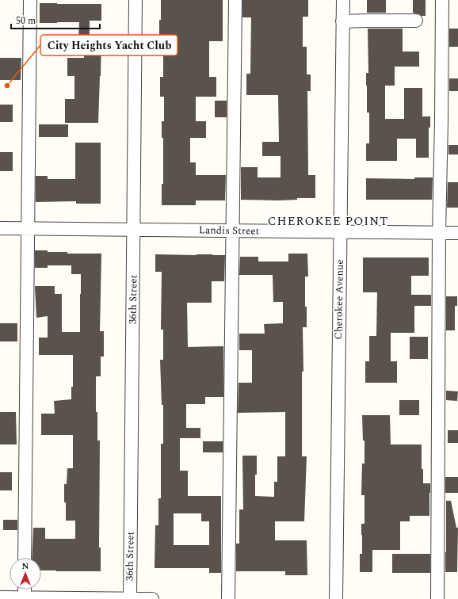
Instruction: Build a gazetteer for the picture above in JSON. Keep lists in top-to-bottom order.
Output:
{
  "streets": {
    "street": ["Landis Street", "36th Street", "Cherokee Avenue"]
  },
  "crossings": [
    ["Landis Street", "36th Street"],
    ["Landis Street", "Cherokee Avenue"]
  ],
  "districts": ["CHEROKEE POINT"],
  "places": ["City Heights Yacht Club"],
  "scale_bar": "50 m",
  "north": "top"
}
